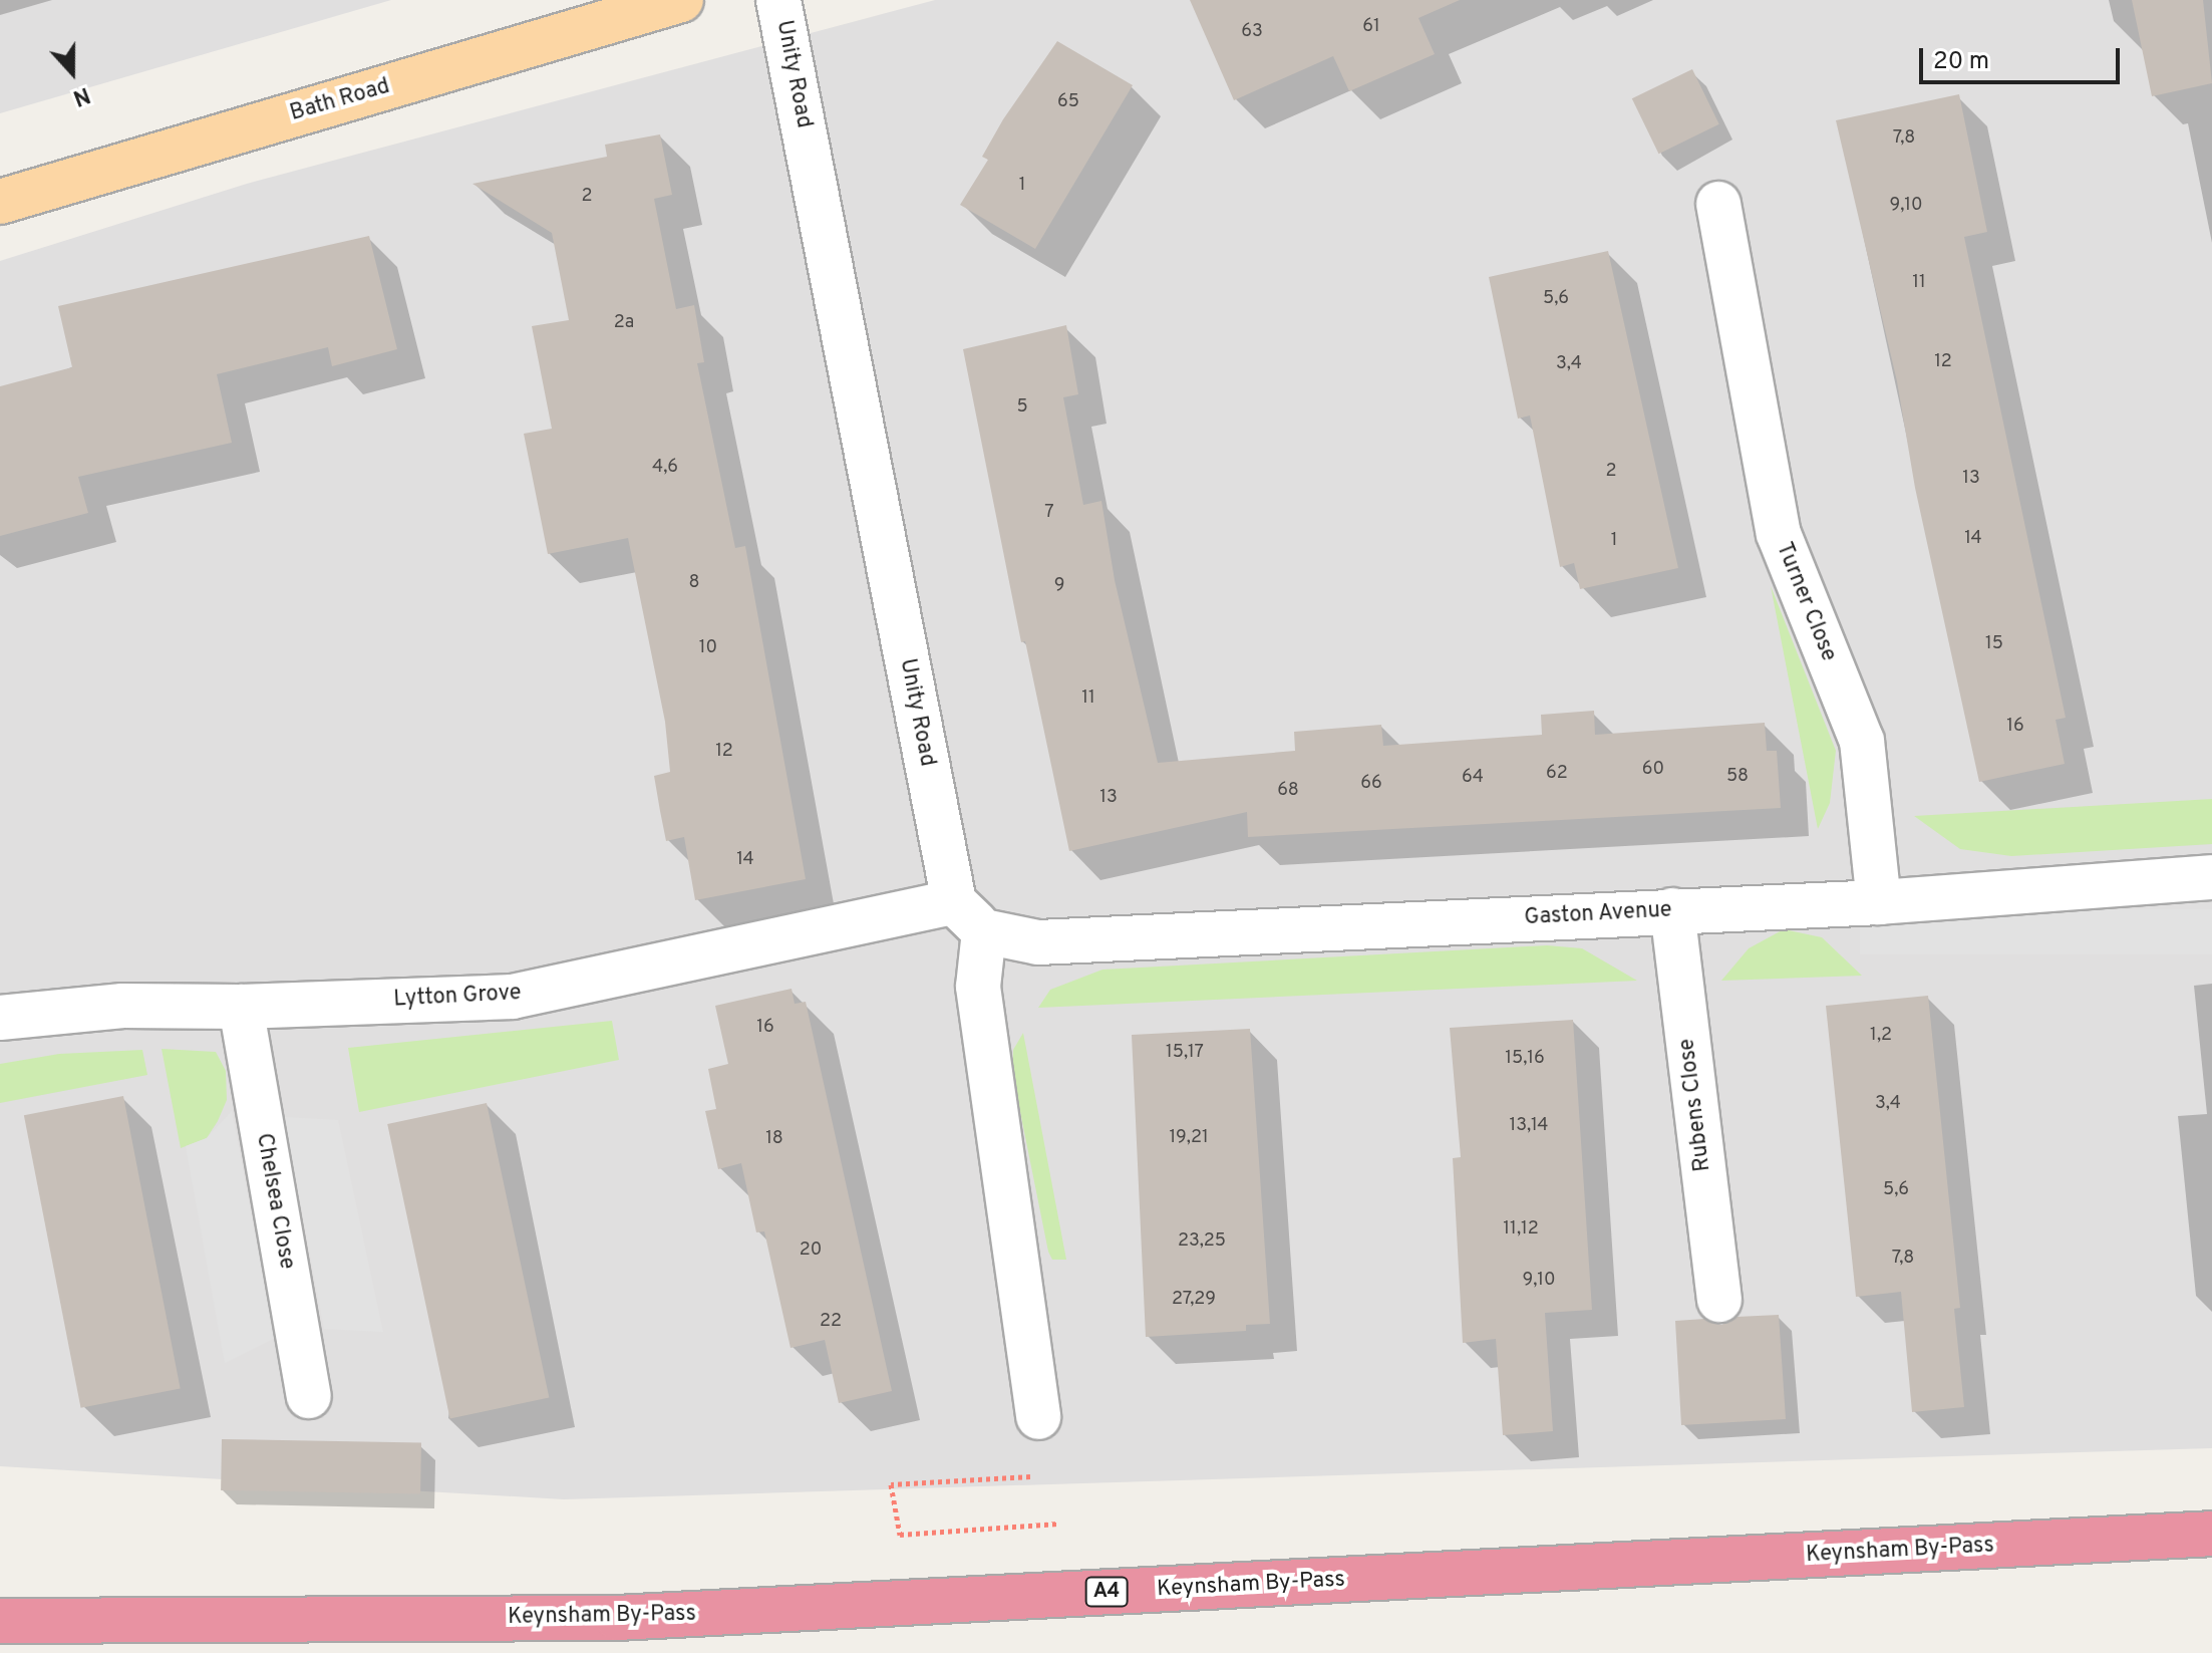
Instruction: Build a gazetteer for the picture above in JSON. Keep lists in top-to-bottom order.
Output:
{
  "streets": {
    "highway": ["Keynsham By-Pass", "A4"],
    "main road": ["Bath Road"],
    "street": [
      "Unity Road",
      "Turner Close",
      "Gaston Avenue",
      "Lytton Grove",
      "Rubens Close",
      "Chelsea Close"
    ]
  },
  "crossings": [
    ["Unity Road", "Gaston Avenue"],
    ["Unity Road", "Lytton Grove"],
    ["Turner Close", "Gaston Avenue"],
    ["Gaston Avenue", "Lytton Grove"],
    ["Gaston Avenue", "Rubens Close"],
    ["Lytton Grove", "Chelsea Close"]
  ],
  "house_numbers": [
    "61",
    "63",
    "65",
    "7,8",
    "1",
    "2",
    "9,10",
    "11",
    "5,6",
    "2a",
    "12",
    "3,4",
    "5",
    "4,6",
    "2",
    "13",
    "7",
    "14",
    "1",
    "8",
    "9",
    "15",
    "10",
    "11",
    "16",
    "12",
    "60",
    "62",
    "58",
    "64",
    "66",
    "68",
    "13",
    "14",
    "16",
    "1,2",
    "15,17",
    "15,16",
    "3,4",
    "13,14",
    "19,21",
    "18",
    "5,6",
    "11,12",
    "23,25",
    "20",
    "7,8",
    "9,10",
    "27,29",
    "22"
  ],
  "scale_bar": "20 m",
  "north": "bottom"
}
